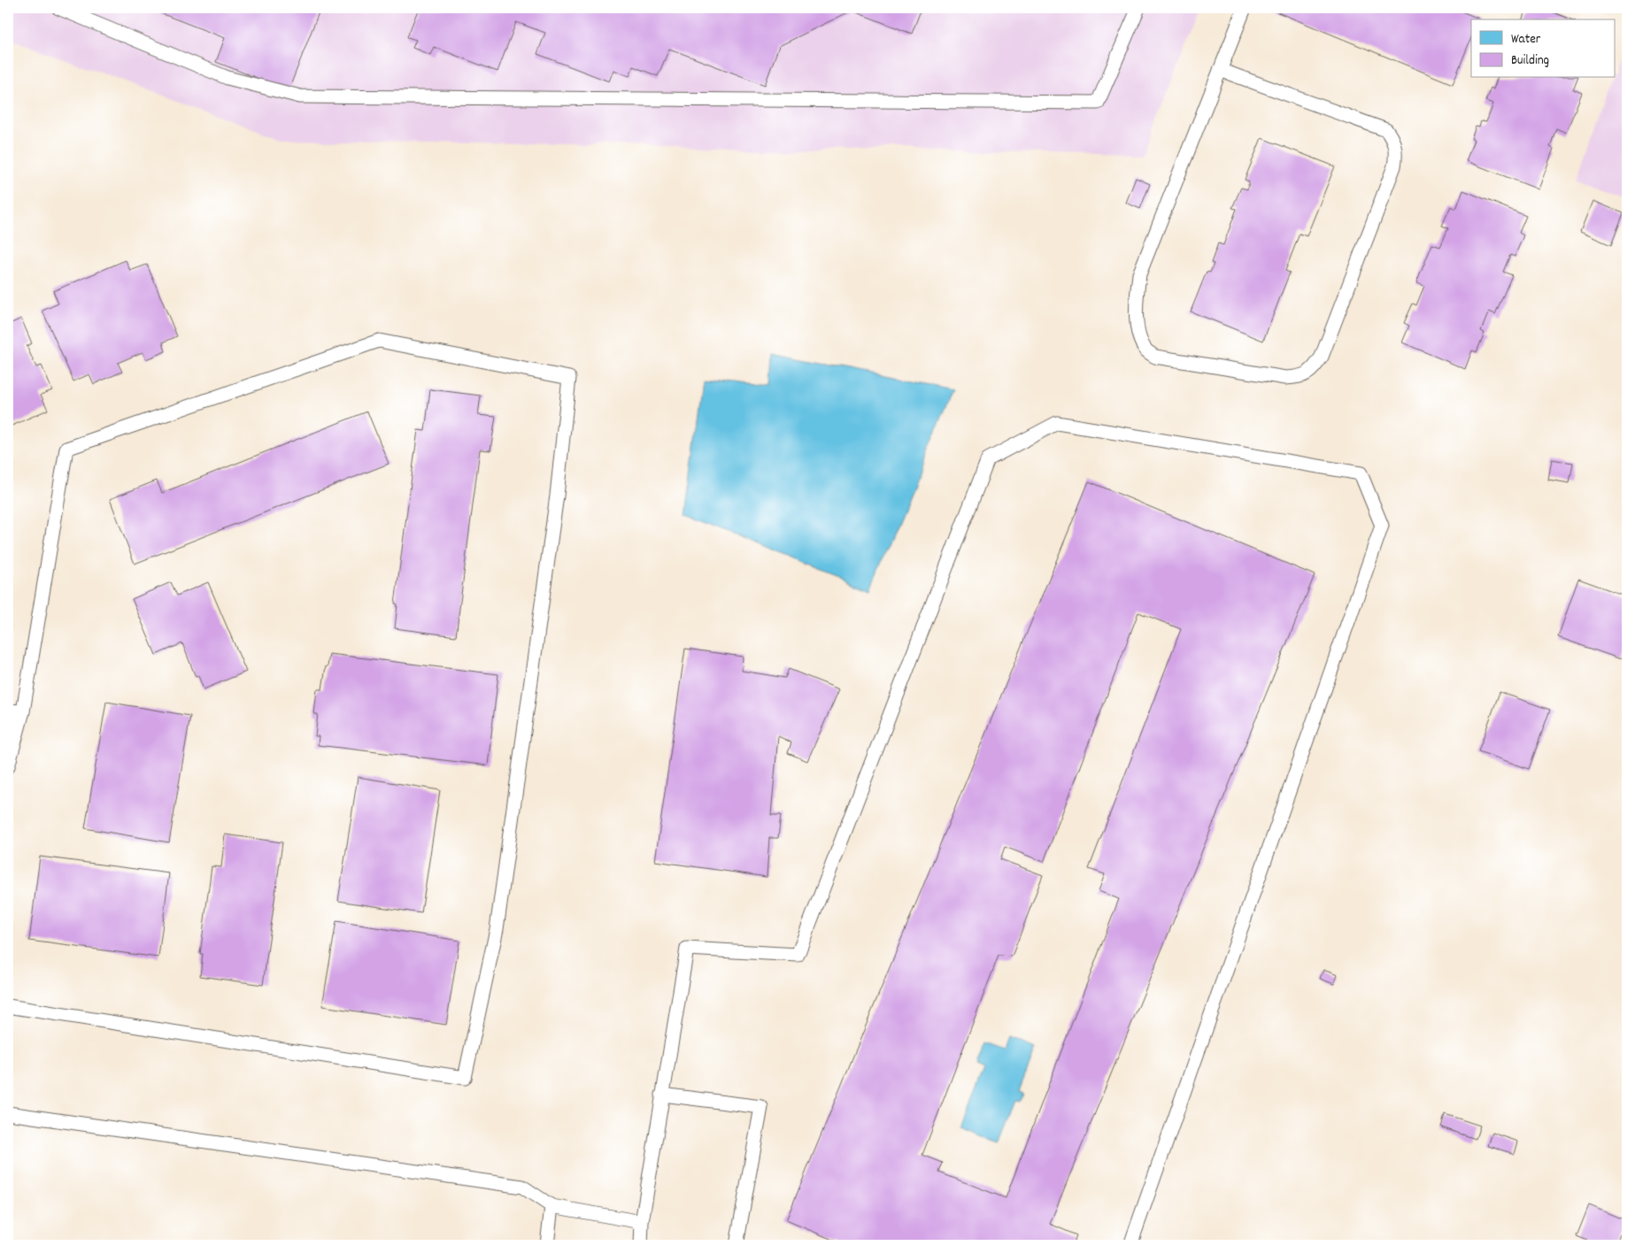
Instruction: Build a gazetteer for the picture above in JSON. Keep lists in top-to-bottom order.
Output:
{
  "legend": ["Water", "Building"]
}
